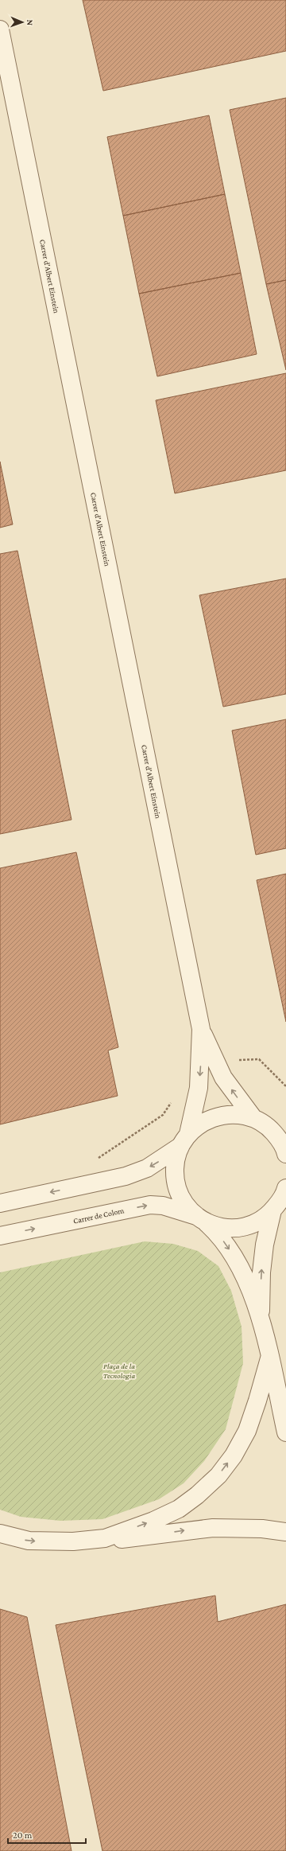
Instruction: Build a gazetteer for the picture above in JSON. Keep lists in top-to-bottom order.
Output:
{
  "streets": {
    "street": ["Carrer d'Albert Einstein", "Carrer de Colom"]
  },
  "crossings": [
    ["Carrer d'Albert Einstein", "Carrer de Colom"]
  ],
  "parks": ["Plaça de la Tecnologia"],
  "scale_bar": "20 m",
  "north": "right"
}
